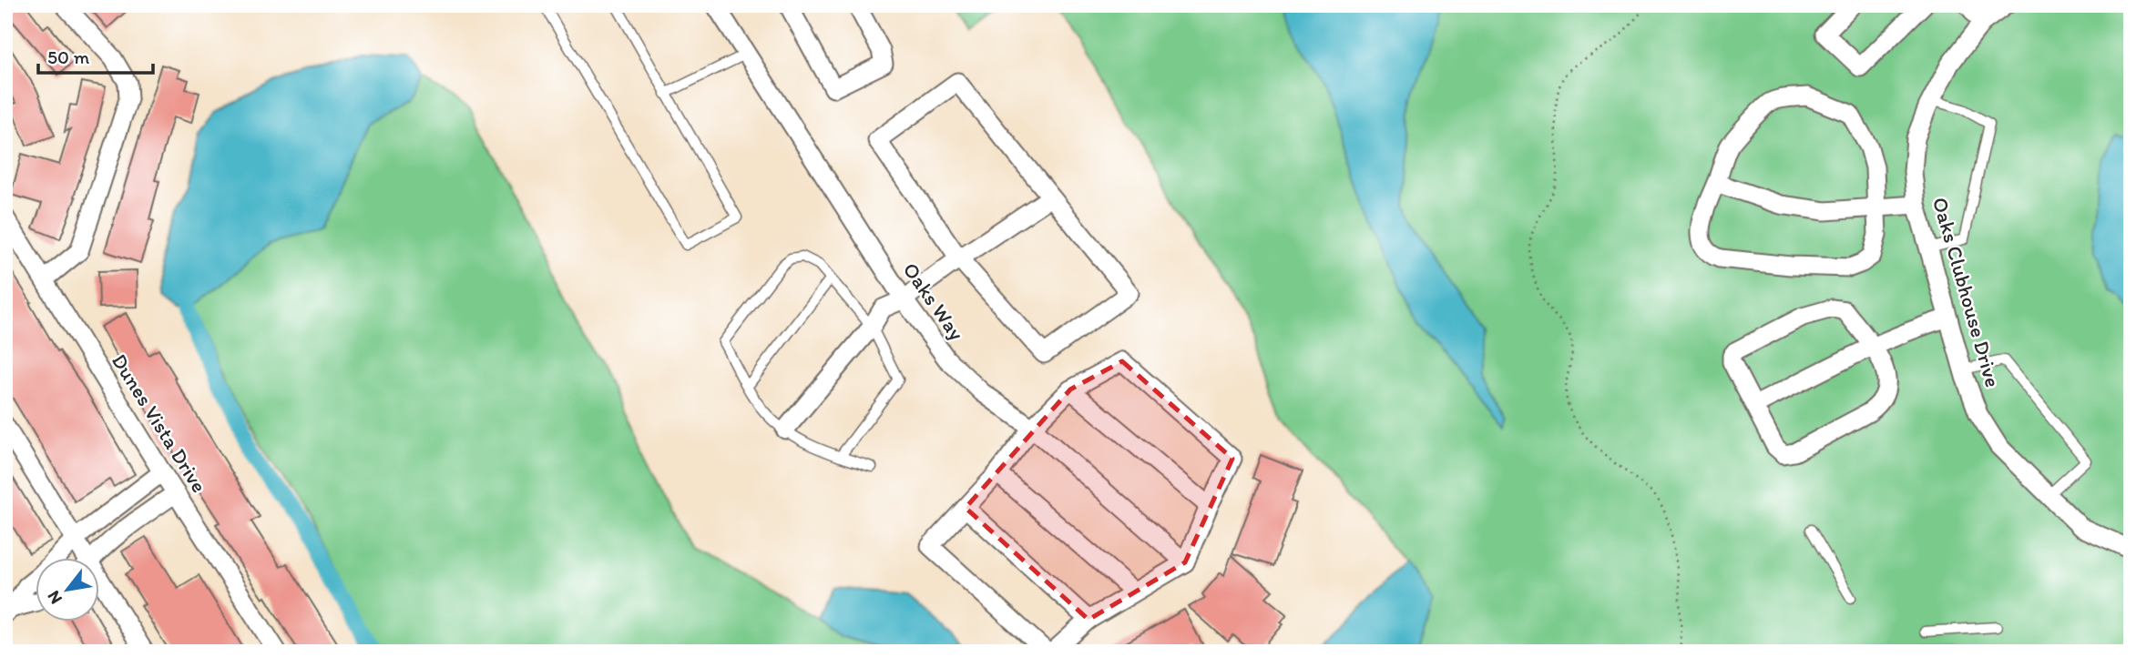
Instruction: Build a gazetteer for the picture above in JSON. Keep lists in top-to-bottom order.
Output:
{
  "streets": {
    "street": ["Oaks Clubhouse Drive", "Oaks Way", "Dunes Vista Drive"]
  },
  "scale_bar": "50 m",
  "north": "bottom left"
}
